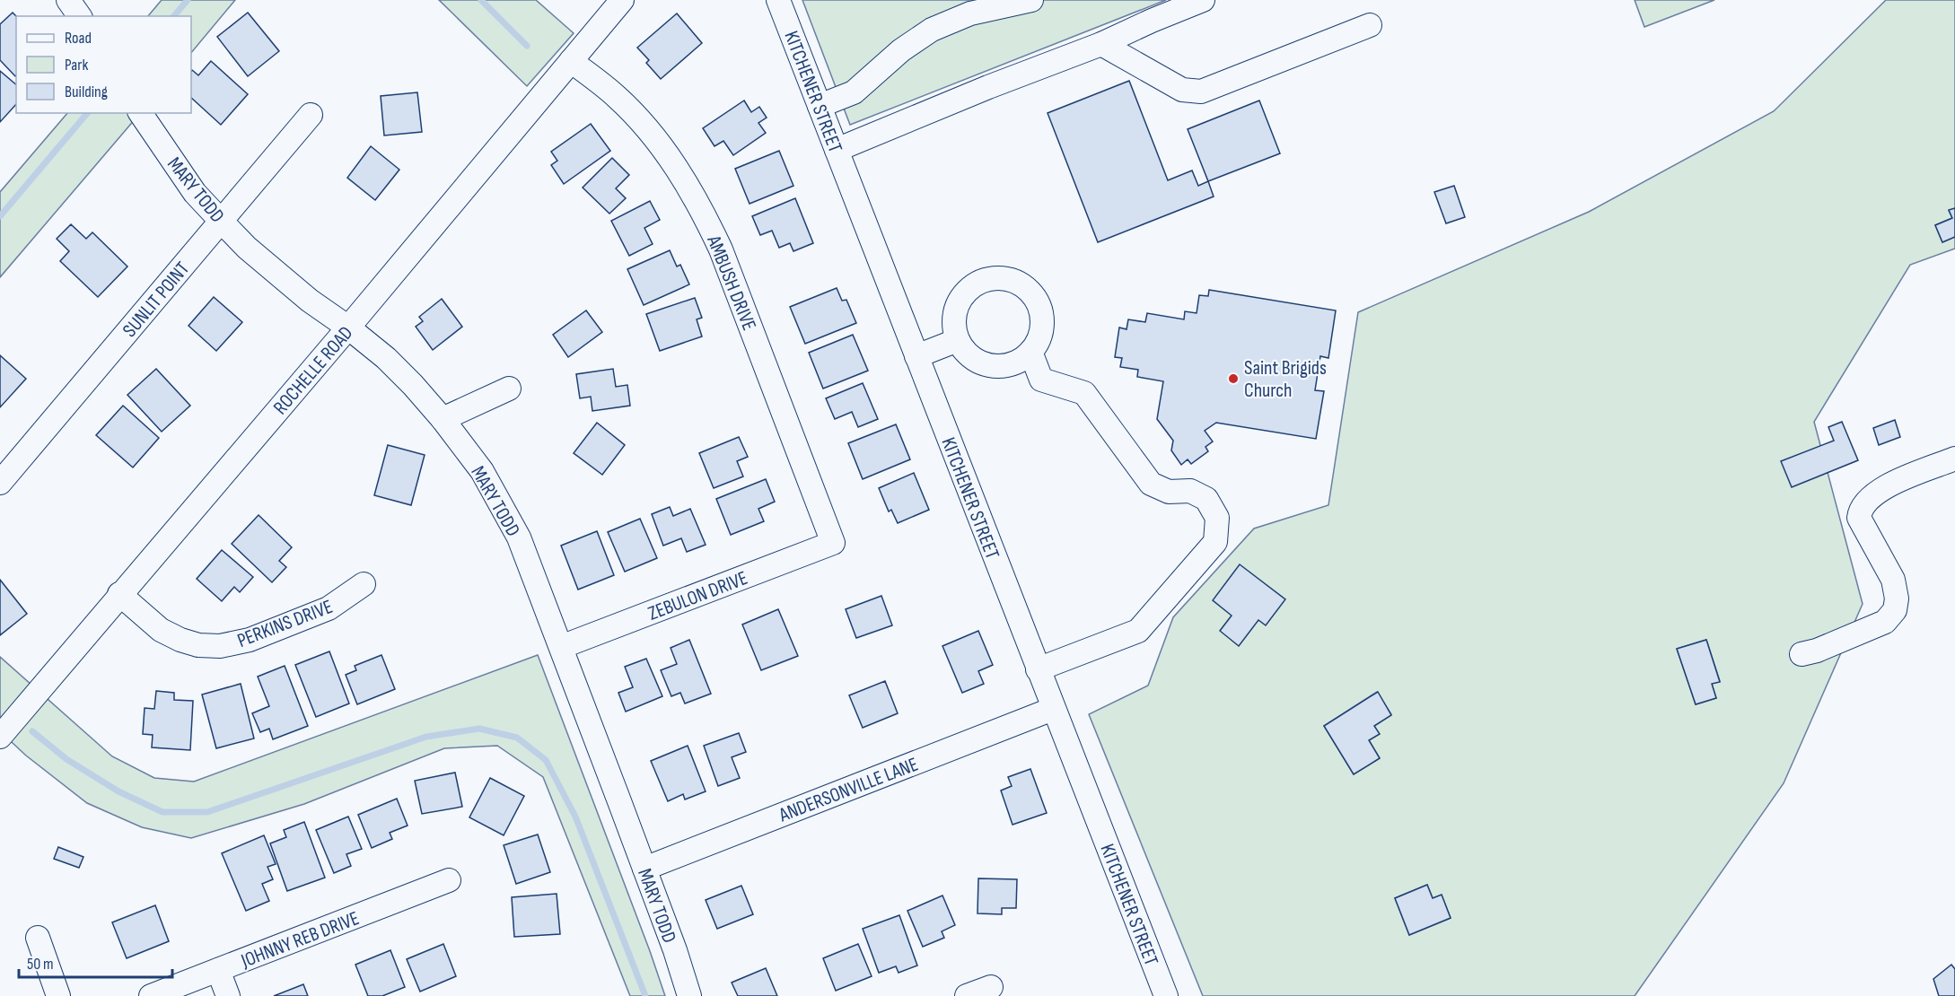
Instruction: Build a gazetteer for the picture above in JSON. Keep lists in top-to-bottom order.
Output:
{
  "streets": {
    "street": [
      "KITCHENER STREET",
      "MARY TODD",
      "AMBUSH DRIVE",
      "SUNLIT POINT",
      "ROCHELLE ROAD",
      "ZEBULON DRIVE",
      "PERKINS DRIVE",
      "ANDERSONVILLE LANE",
      "JOHNNY REB DRIVE"
    ]
  },
  "crossings": [
    ["KITCHENER STREET", "ANDERSONVILLE LANE"],
    ["MARY TODD", "SUNLIT POINT"],
    ["MARY TODD", "ROCHELLE ROAD"],
    ["MARY TODD", "ZEBULON DRIVE"],
    ["MARY TODD", "ANDERSONVILLE LANE"],
    ["AMBUSH DRIVE", "ROCHELLE ROAD"],
    ["AMBUSH DRIVE", "ZEBULON DRIVE"],
    ["ROCHELLE ROAD", "PERKINS DRIVE"]
  ],
  "places": ["Saint Brigids Church"],
  "legend": ["Road", "Park", "Building"],
  "scale_bar": "50 m"
}
